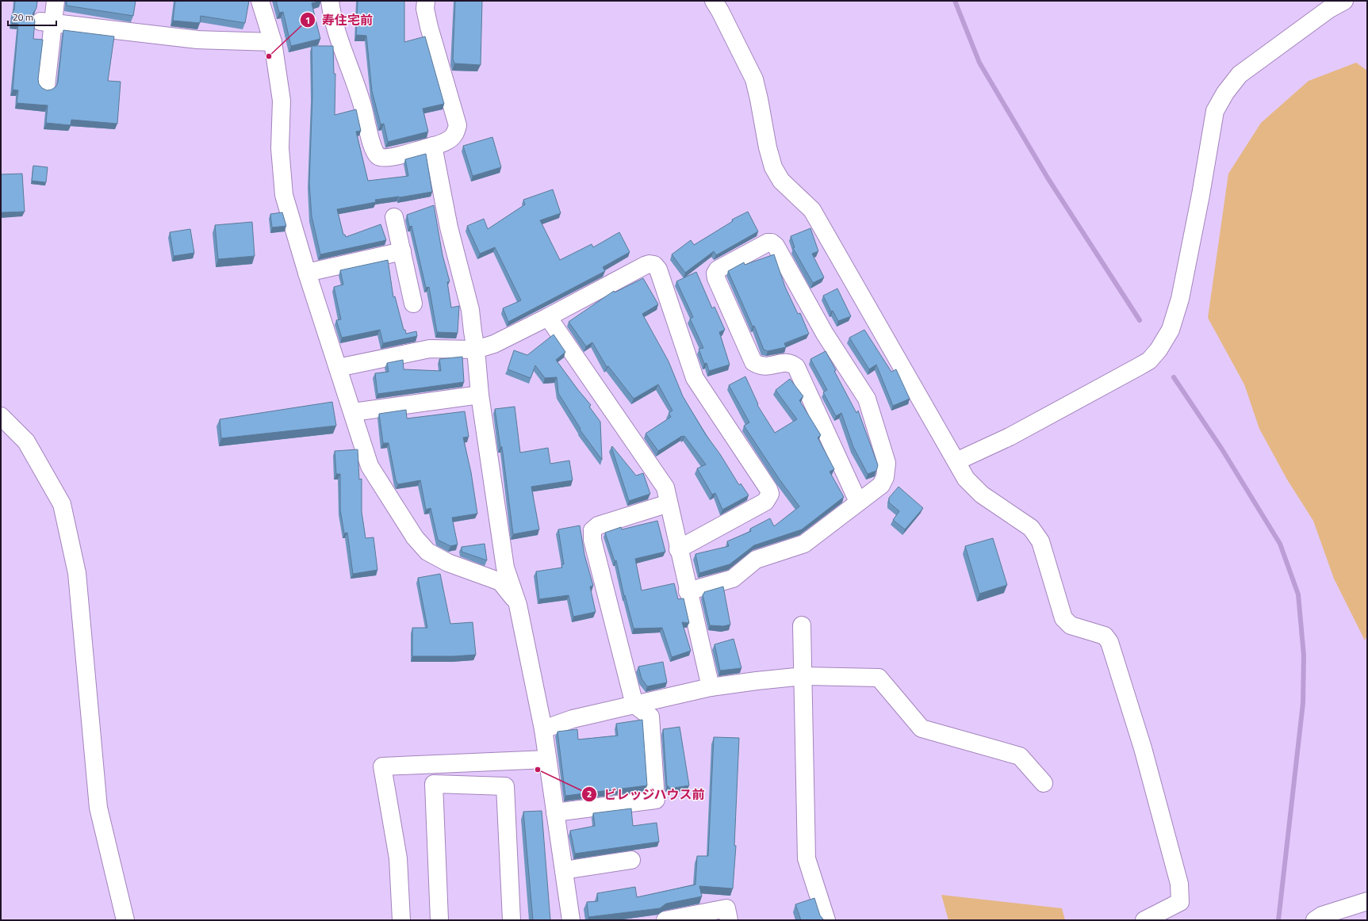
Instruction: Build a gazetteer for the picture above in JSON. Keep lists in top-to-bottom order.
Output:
{
  "places": ["寿住宅前", "ビレッジハウス前"],
  "scale_bar": "20 m"
}
